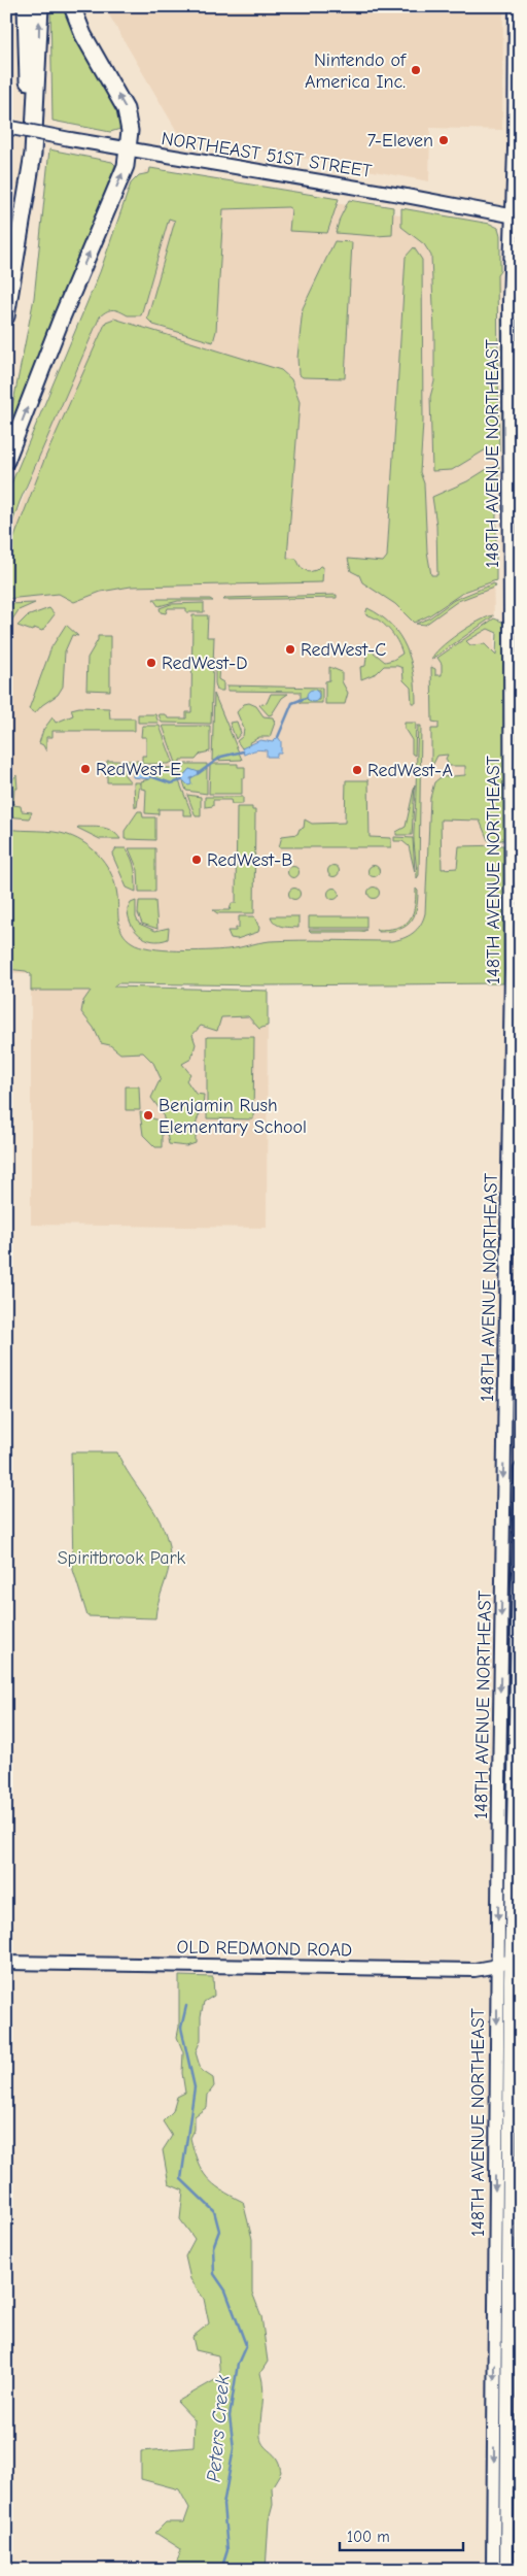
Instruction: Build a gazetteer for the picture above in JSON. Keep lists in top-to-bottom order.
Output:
{
  "streets": {
    "main road": ["NORTHEAST 51ST STREET", "148TH AVENUE NORTHEAST", "OLD REDMOND ROAD"]
  },
  "crossings": [
    ["NORTHEAST 51ST STREET", "148TH AVENUE NORTHEAST"],
    ["148TH AVENUE NORTHEAST", "OLD REDMOND ROAD"]
  ],
  "water": ["Peters Creek"],
  "parks": ["Spiritbrook Park"],
  "places": [
    "Nintendo of America Inc.",
    "7-Eleven",
    "RedWest-C",
    "RedWest-D",
    "RedWest-E",
    "RedWest-A",
    "RedWest-B",
    "Benjamin Rush Elementary School"
  ],
  "scale_bar": "100 m"
}
